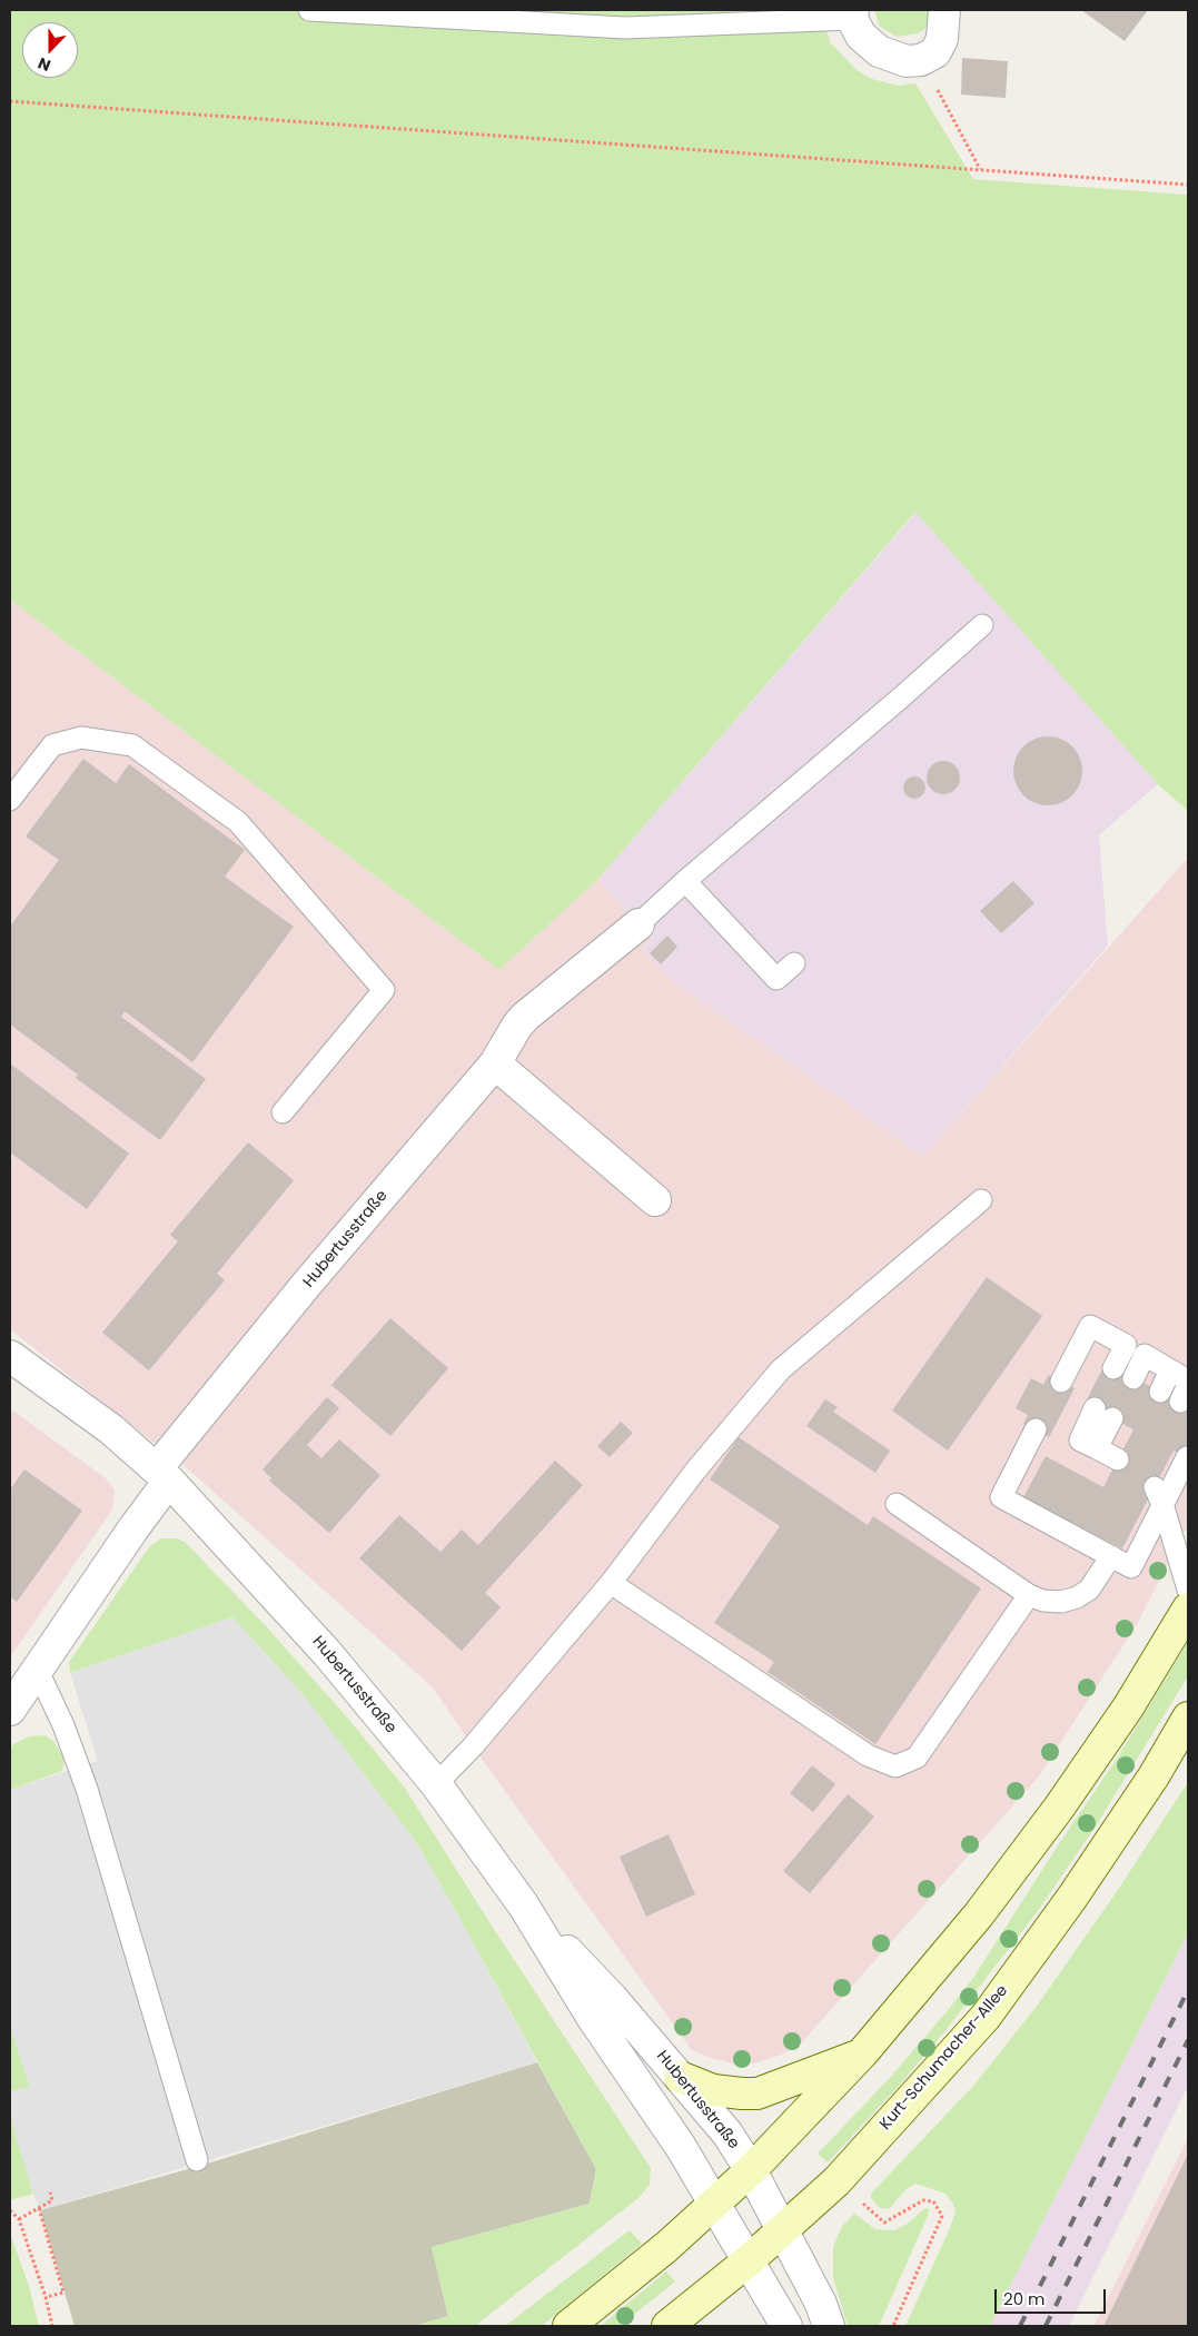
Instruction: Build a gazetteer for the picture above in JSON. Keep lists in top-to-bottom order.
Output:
{
  "streets": {
    "main road": ["Kurt-Schumacher-Allee"],
    "street": ["Hubertusstraße"]
  },
  "crossings": [
    ["Hubertusstraße", "Kurt-Schumacher-Allee"]
  ],
  "scale_bar": "20 m",
  "north": "bottom"
}
